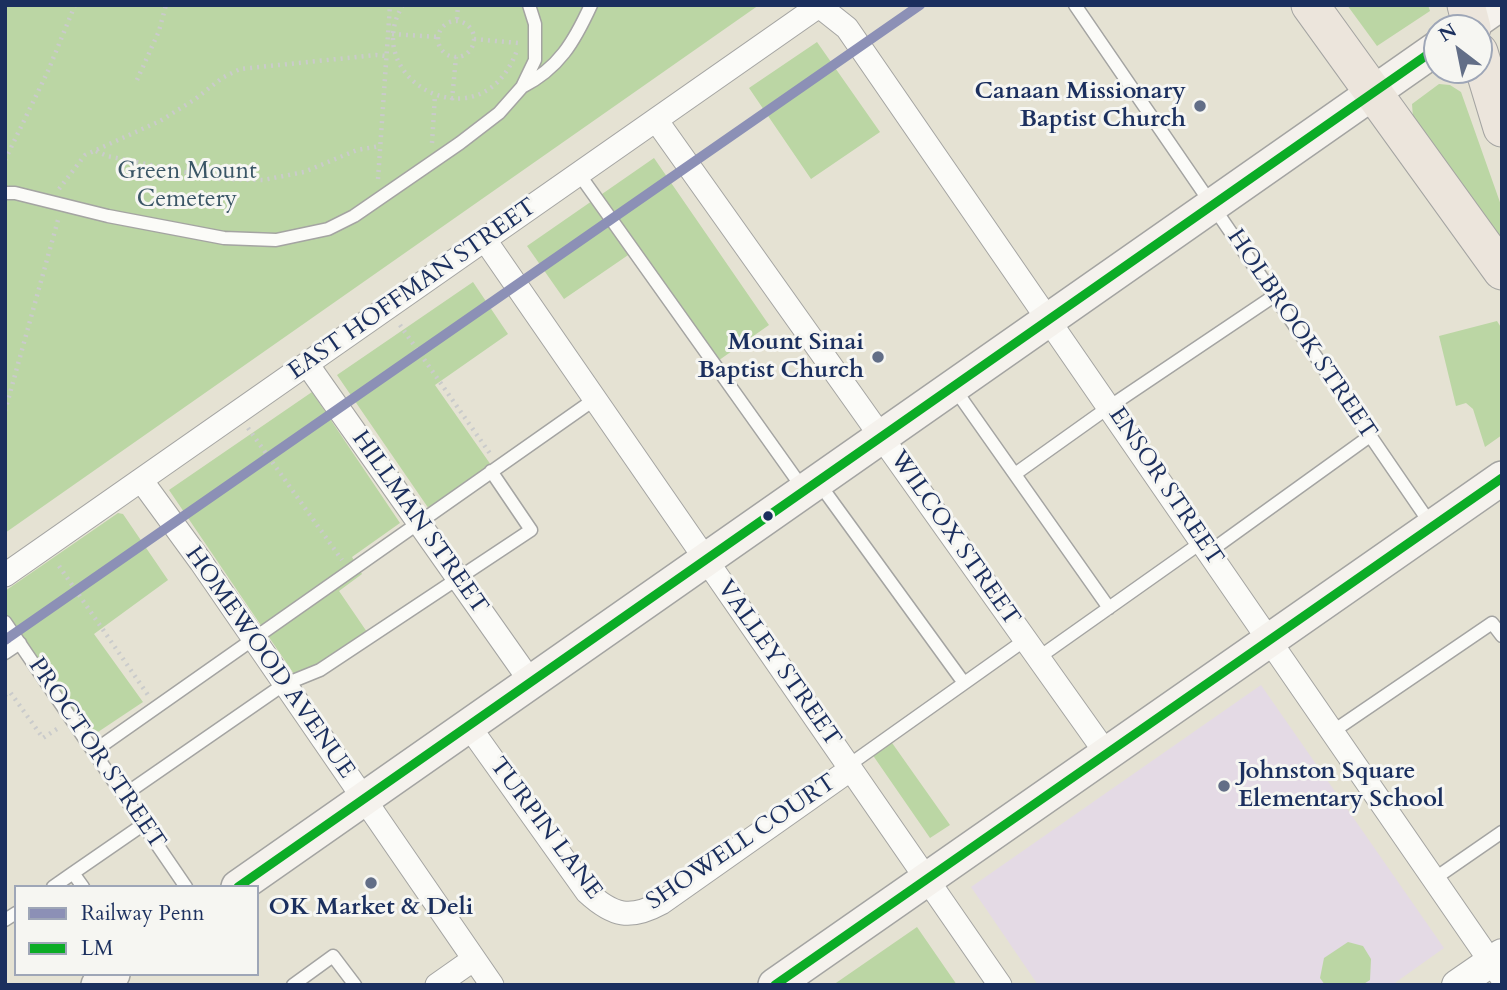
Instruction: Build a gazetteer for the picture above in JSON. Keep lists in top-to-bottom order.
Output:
{
  "streets": {
    "street": [
      "EAST HOFFMAN STREET",
      "ENSOR STREET",
      "HILLMAN STREET",
      "WILCOX STREET",
      "HOMEWOOD AVENUE",
      "VALLEY STREET",
      "TURPIN LANE",
      "SHOWELL COURT"
    ],
    "lane": ["HOLBROOK STREET", "PROCTOR STREET"]
  },
  "crossings": [
    ["EAST HOFFMAN STREET", "ENSOR STREET"],
    ["EAST HOFFMAN STREET", "HILLMAN STREET"],
    ["EAST HOFFMAN STREET", "WILCOX STREET"],
    ["EAST HOFFMAN STREET", "HOMEWOOD AVENUE"],
    ["EAST HOFFMAN STREET", "VALLEY STREET"],
    ["VALLEY STREET", "SHOWELL COURT"],
    ["TURPIN LANE", "SHOWELL COURT"]
  ],
  "parks": ["Green Mount Cemetery"],
  "places": [
    "Canaan Missionary Baptist Church",
    "Mount Sinai Baptist Church",
    "Johnston Square Elementary School",
    "OK Market & Deli"
  ],
  "lines": ["rail line Penn", "transit line LM"],
  "legend": ["Railway Penn", "LM"],
  "north": "top left"
}
